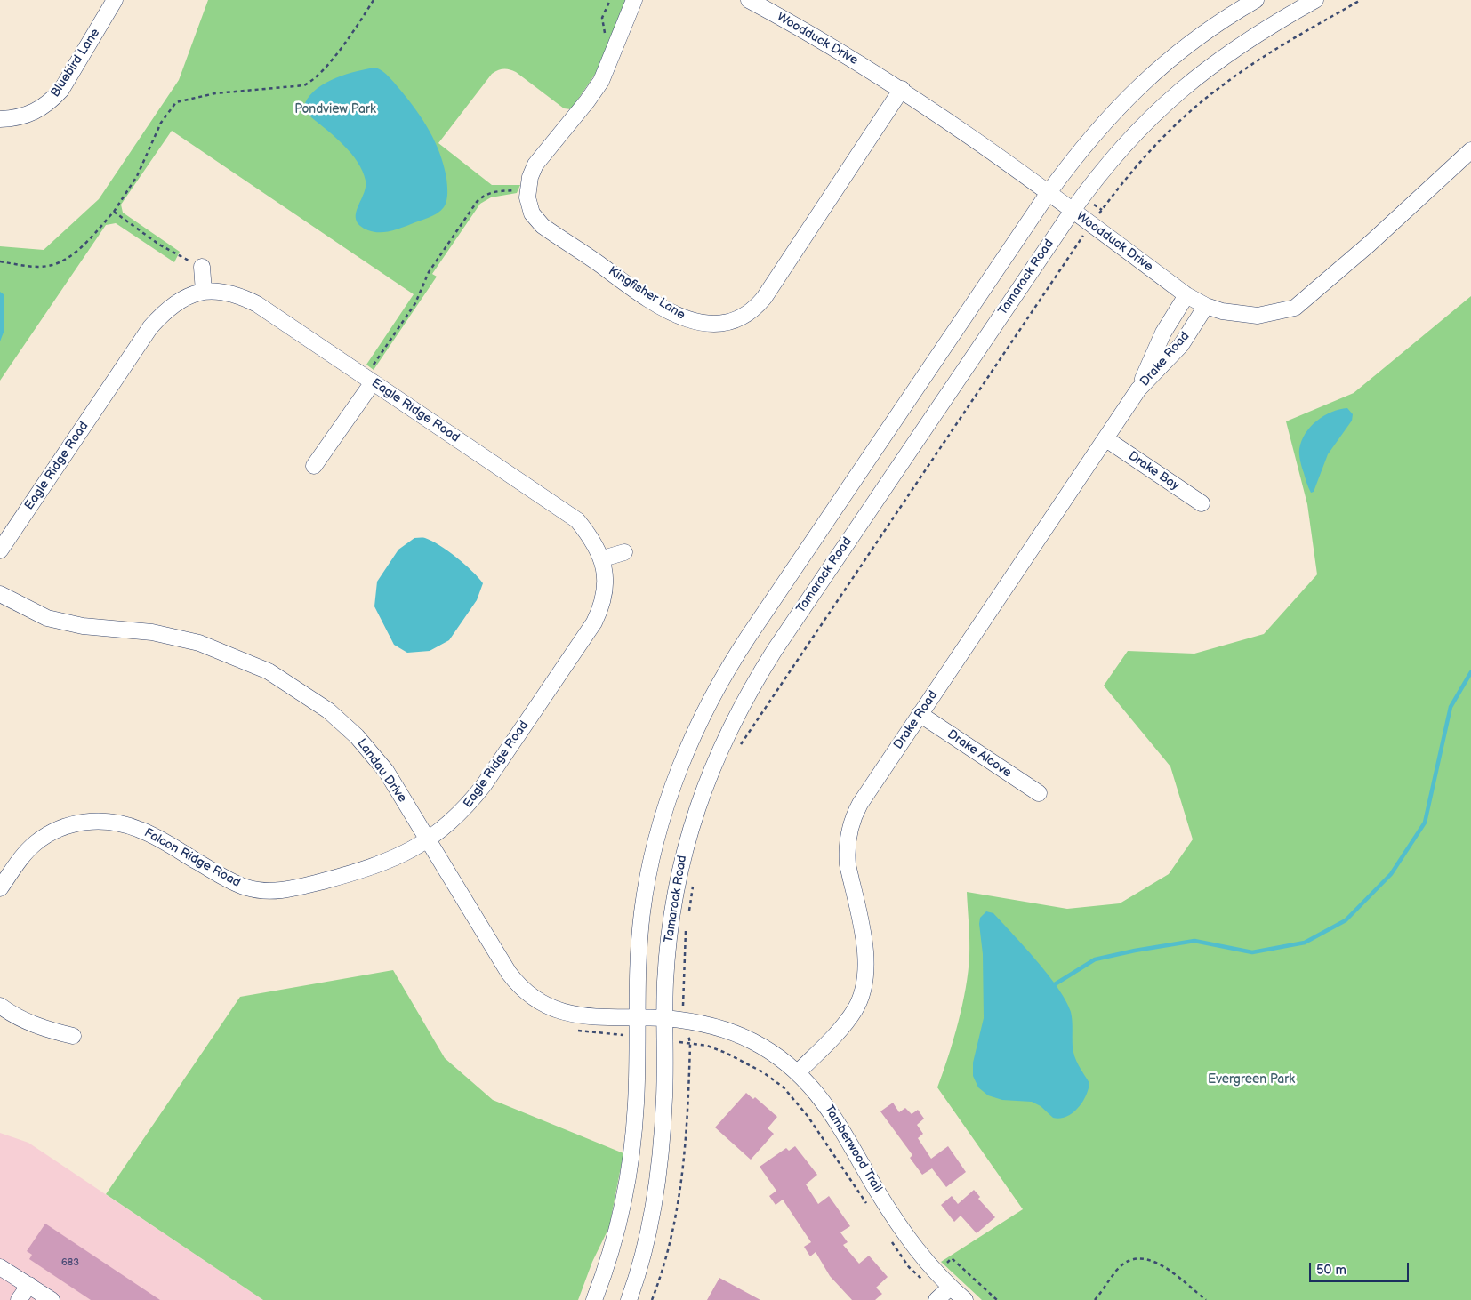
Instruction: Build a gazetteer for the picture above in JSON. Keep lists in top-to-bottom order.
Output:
{
  "streets": {
    "street": [
      "Woodduck Drive",
      "Bluebird Lane",
      "Tamarack Road",
      "Kingfisher Lane",
      "Drake Road",
      "Eagle Ridge Road",
      "Drake Bay",
      "Drake Alcove",
      "Landau Drive",
      "Falcon Ridge Road",
      "Tamberwood Trail"
    ]
  },
  "crossings": [
    ["Woodduck Drive", "Tamarack Road"],
    ["Woodduck Drive", "Kingfisher Lane"],
    ["Woodduck Drive", "Drake Road"],
    ["Tamarack Road", "Tamberwood Trail"],
    ["Drake Road", "Drake Bay"],
    ["Drake Road", "Drake Alcove"],
    ["Drake Road", "Tamberwood Trail"],
    ["Eagle Ridge Road", "Landau Drive"],
    ["Eagle Ridge Road", "Falcon Ridge Road"],
    ["Landau Drive", "Falcon Ridge Road"],
    ["Landau Drive", "Tamberwood Trail"]
  ],
  "parks": ["Pondview Park", "Evergreen Park"],
  "house_numbers": ["683"],
  "scale_bar": "50 m"
}
